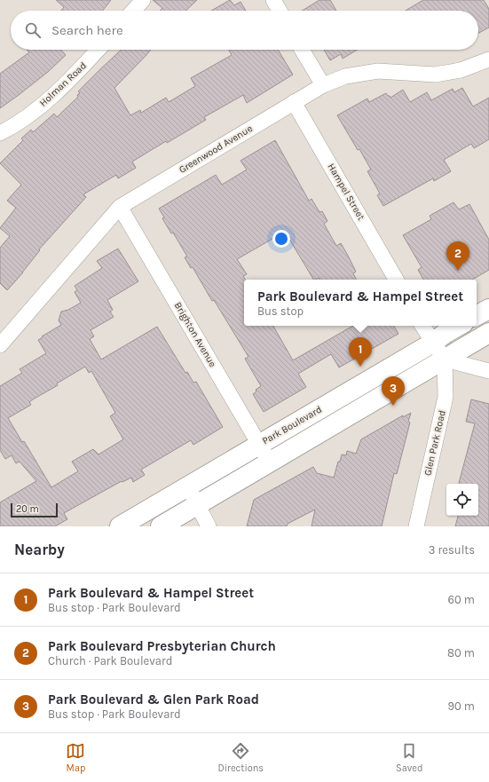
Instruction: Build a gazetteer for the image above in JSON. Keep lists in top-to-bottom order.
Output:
{
  "streets": {
    "main road": ["Park Boulevard"],
    "street": [
      "Holman Road",
      "Greenwood Avenue",
      "Hampel Street",
      "Brighton Avenue",
      "Glen Park Road"
    ]
  },
  "crossings": [
    ["Greenwood Avenue", "Hampel Street"],
    ["Greenwood Avenue", "Brighton Avenue"],
    ["Brighton Avenue", "Park Boulevard"],
    ["Park Boulevard", "Glen Park Road"]
  ],
  "scale_bar": "20 m",
  "page": {
    "search": "Search here",
    "pins": ["2", "1", "3"],
    "popup": ["Park Boulevard & Hampel Street", "Bus stop"],
    "scale": "20 m",
    "heading": ["Nearby", "3 results"],
    "list": [
      {
        "mark": "1",
        "name": "Park Boulevard & Hampel Street",
        "note": "Bus stop · Park Boulevard",
        "value": "60 m"
      },
      {
        "mark": "2",
        "name": "Park Boulevard Presbyterian Church",
        "note": "Church · Park Boulevard",
        "value": "80 m"
      },
      {
        "mark": "3",
        "name": "Park Boulevard & Glen Park Road",
        "note": "Bus stop · Park Boulevard",
        "value": "90 m"
      }
    ],
    "nav": ["Map", "Directions", "Saved"]
  }
}
